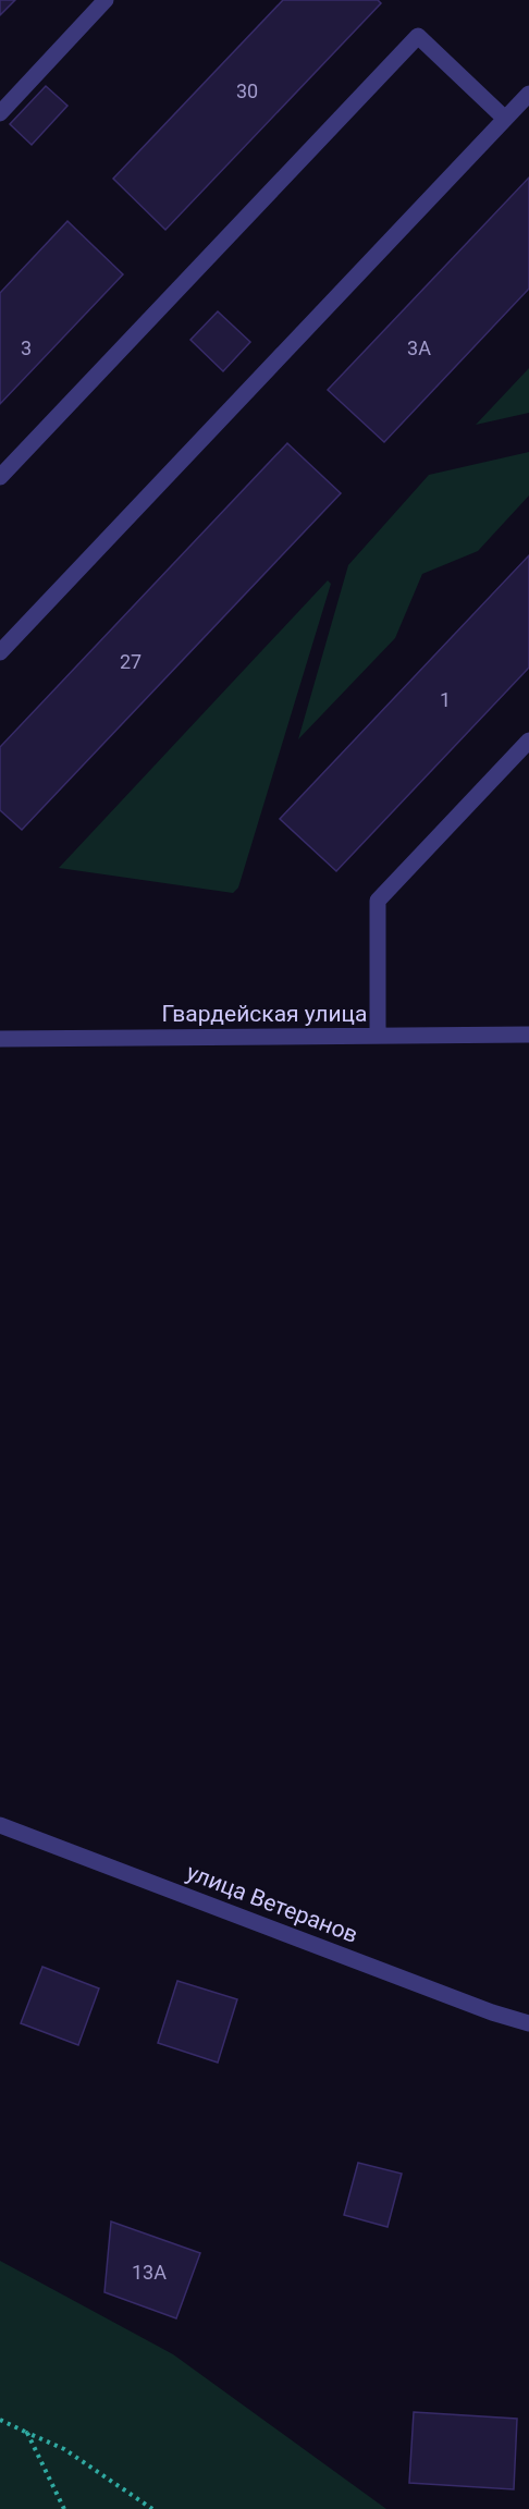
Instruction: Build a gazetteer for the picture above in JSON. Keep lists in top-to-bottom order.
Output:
{
  "streets": {
    "street": ["Гвардейская улица", "улица Ветеранов"]
  },
  "house_numbers": [
    "30",
    "3",
    "3А",
    "27",
    "1",
    "13А"
  ]
}
